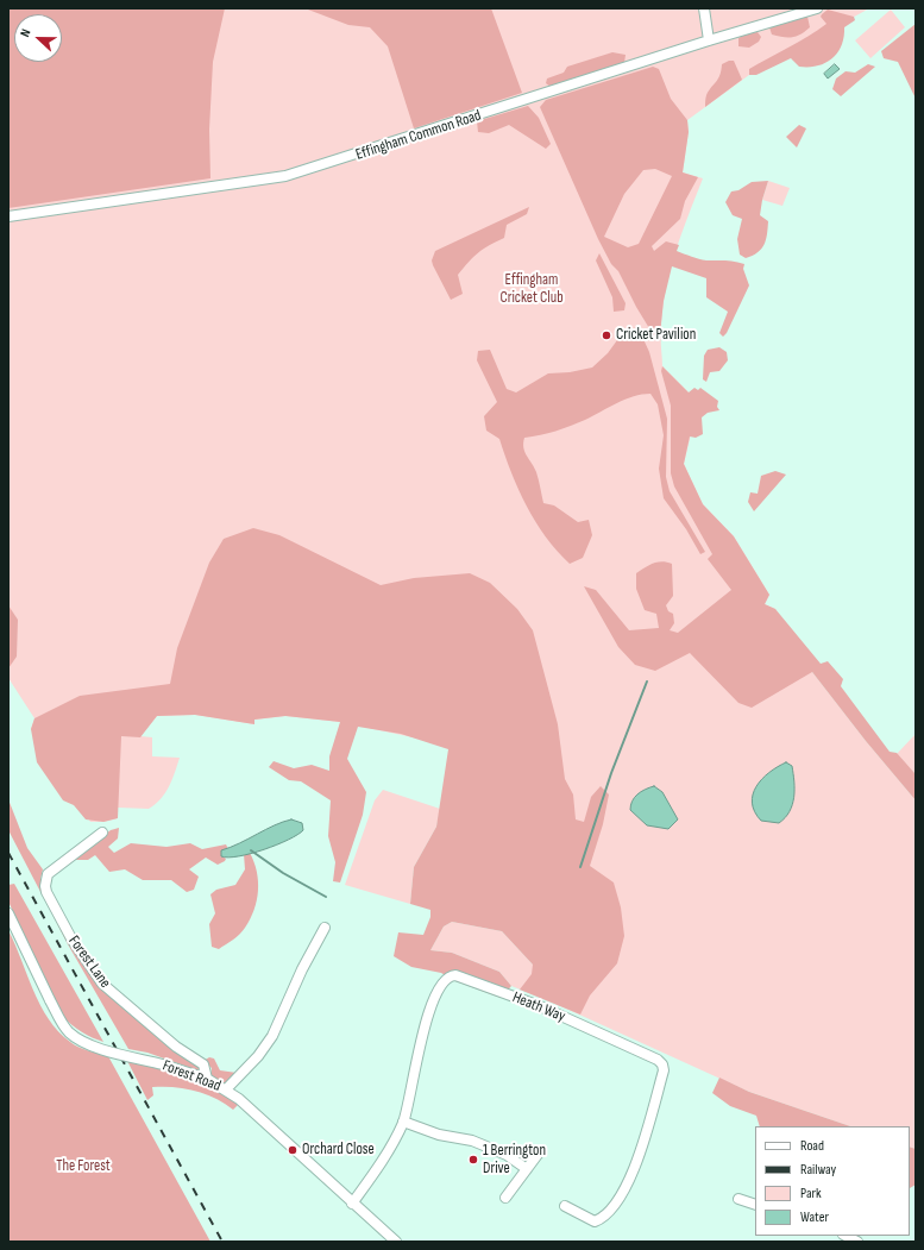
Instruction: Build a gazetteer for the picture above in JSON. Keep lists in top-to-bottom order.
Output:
{
  "streets": {
    "street": [
      "Effingham Common Road",
      "Forest Lane",
      "Heath Way",
      "Forest Road"
    ]
  },
  "crossings": [
    ["Forest Lane", "Forest Road"],
    ["Heath Way", "Forest Road"]
  ],
  "parks": ["Effingham Cricket Club", "The Forest"],
  "places": ["Cricket Pavilion", "Orchard Close", "1 Berrington Drive"],
  "legend": [
    "Road",
    "Railway",
    "Park",
    "Water"
  ],
  "north": "left"
}
